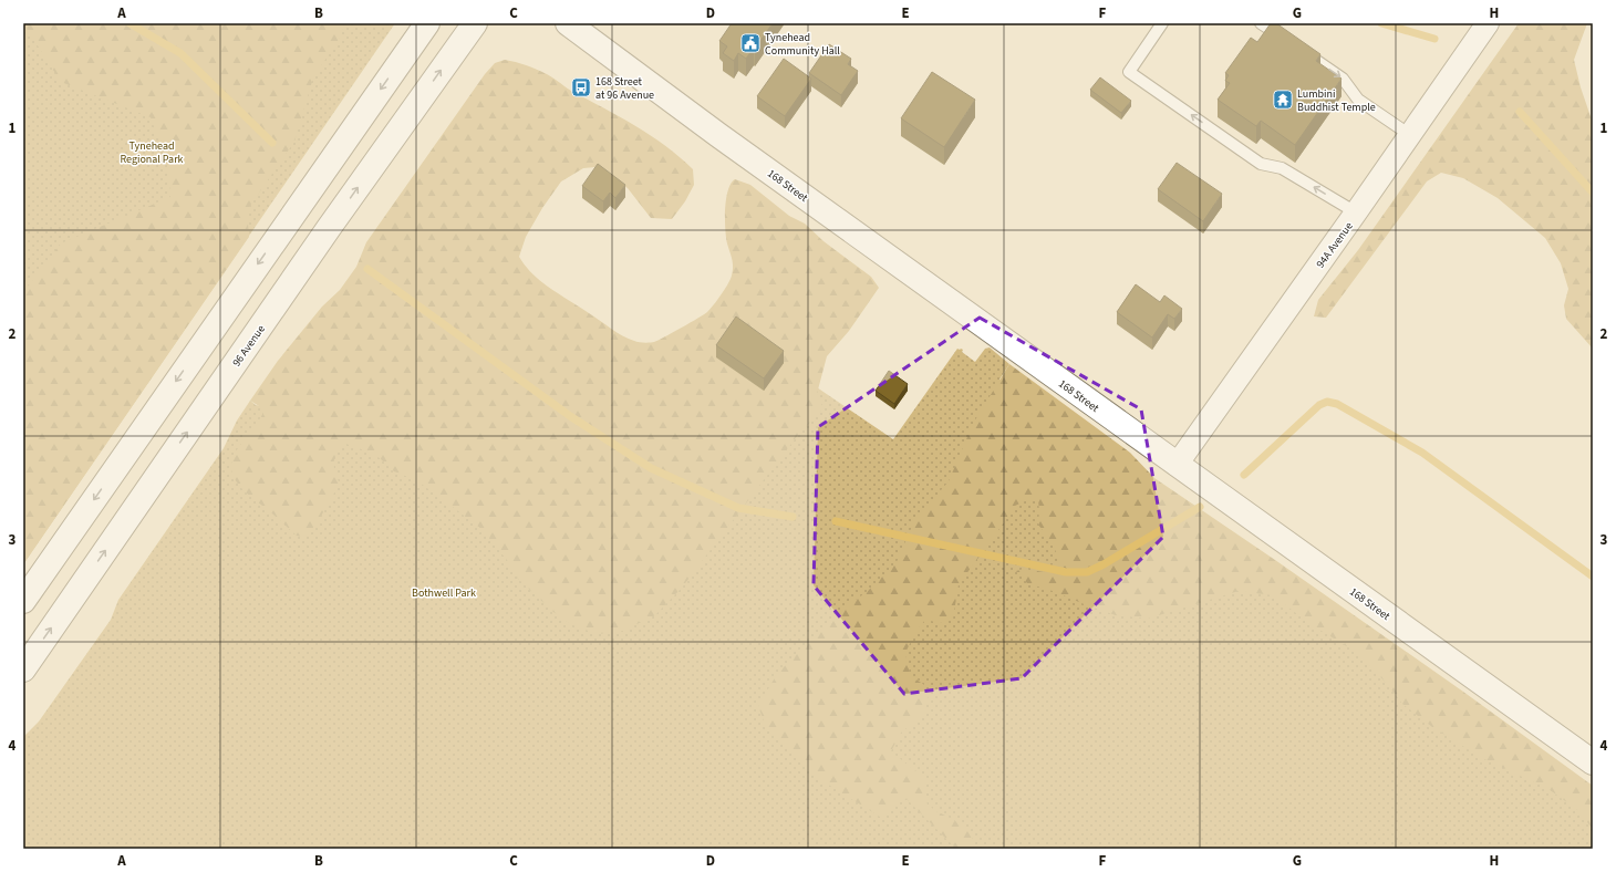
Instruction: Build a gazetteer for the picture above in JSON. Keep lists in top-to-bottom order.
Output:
{
  "streets": {
    "main road": ["168 Street", "96 Avenue"],
    "street": ["94A Avenue"]
  },
  "crossings": [
    ["168 Street", "94A Avenue"]
  ],
  "parks": ["Tynehead Regional Park", "Bothwell Park"],
  "places": {
    "public building": ["Tynehead Community Hall"],
    "bus stop": ["168 Street at 96 Avenue"],
    "temple": ["Lumbini Buddhist Temple"]
  },
  "grid": {
    "columns": [
      "A",
      "B",
      "C",
      "D",
      "E",
      "F",
      "G",
      "H"
    ],
    "rows": [
      "1",
      "2",
      "3",
      "4"
    ]
  }
}
